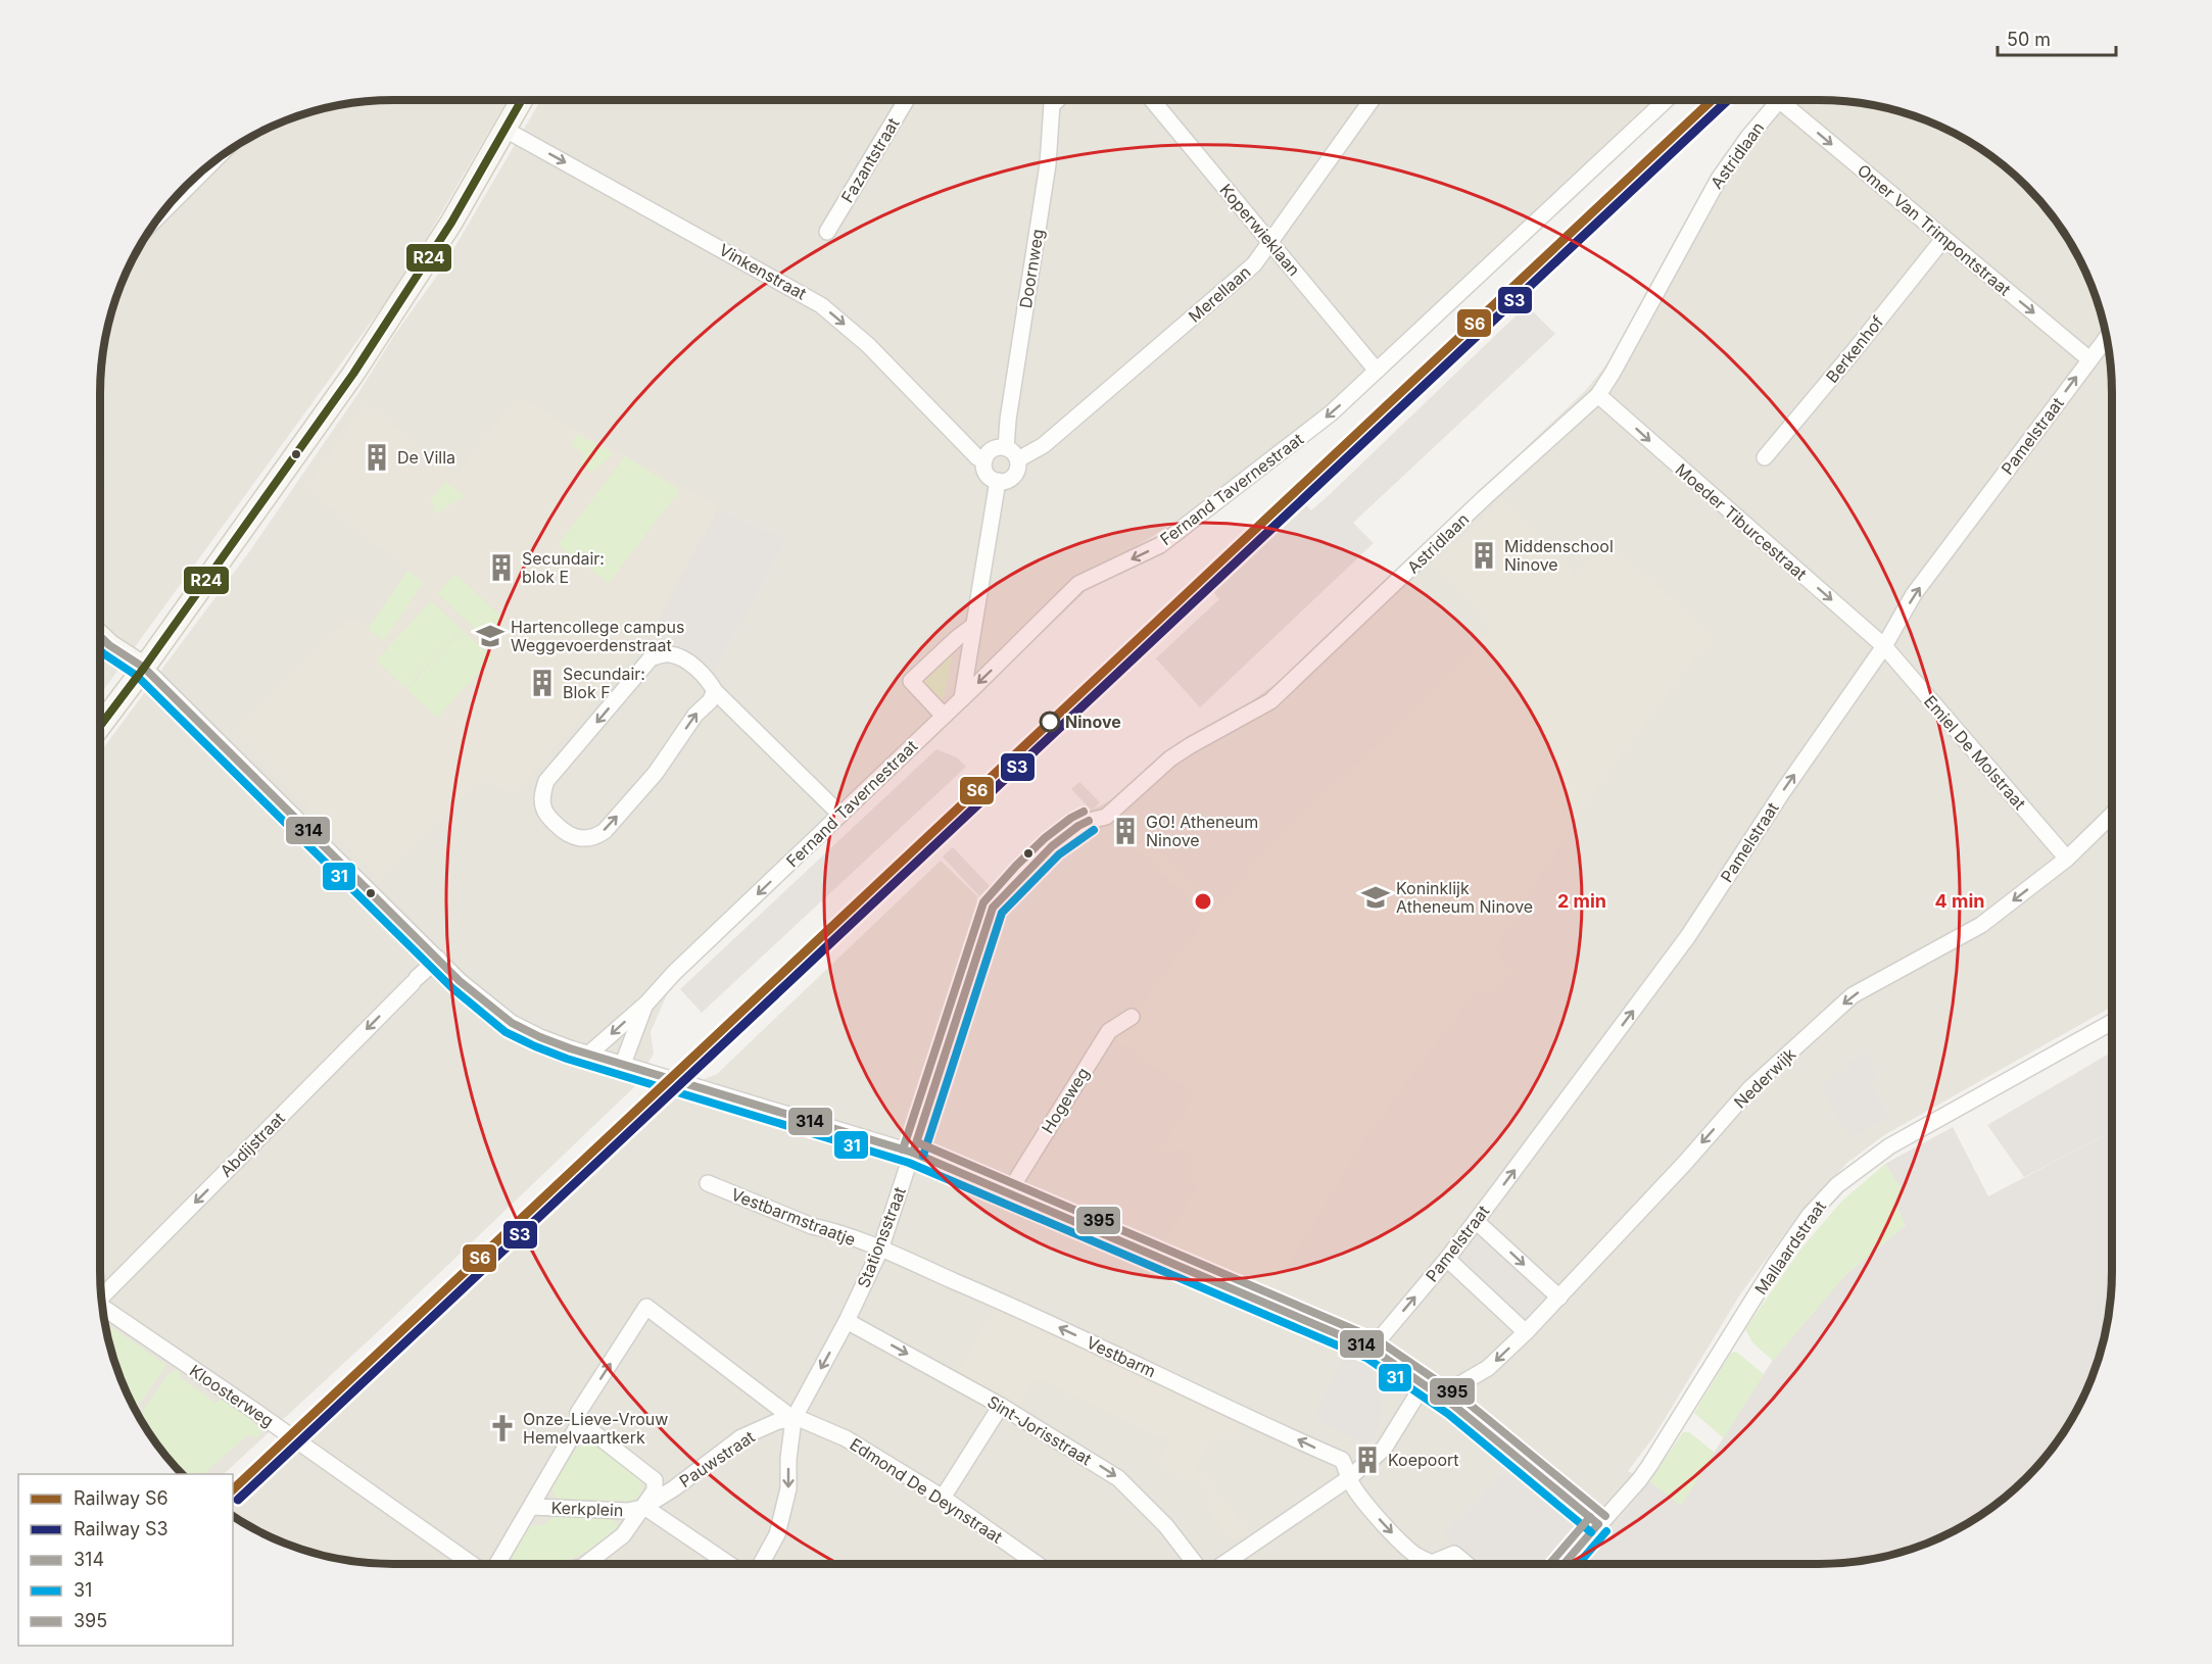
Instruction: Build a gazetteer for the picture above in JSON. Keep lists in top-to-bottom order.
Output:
{
  "streets": {
    "street": [
      "Astridlaan",
      "Fazantstraat",
      "Koperwieklaan",
      "Omer Van Trimpontstraat",
      "Doornweg",
      "Vinkenstraat",
      "Merellaan",
      "Berkenhof",
      "Pamelstraat",
      "Fernand Tavernestraat",
      "Moeder Tiburcestraat",
      "Emiel De Molstraat",
      "Nederwijk",
      "Hogeweg",
      "Abdijstraat",
      "Vestbarmstraatje",
      "Stationsstraat",
      "Mallaardstraat",
      "Vestbarm",
      "Kloosterweg",
      "Sint-Jorisstraat",
      "Pauwstraat",
      "Edmond De Deynstraat",
      "Kerkplein"
    ]
  },
  "crossings": [
    ["Astridlaan", "Moeder Tiburcestraat"],
    ["Astridlaan", "Stationsstraat"],
    ["Koperwieklaan", "Merellaan"],
    ["Koperwieklaan", "Fernand Tavernestraat"],
    ["Omer Van Trimpontstraat", "Berkenhof"],
    ["Omer Van Trimpontstraat", "Pamelstraat"],
    ["Doornweg", "Vinkenstraat"],
    ["Doornweg", "Merellaan"],
    ["Vinkenstraat", "Merellaan"],
    ["Pamelstraat", "Moeder Tiburcestraat"],
    ["Pamelstraat", "Emiel De Molstraat"],
    ["Moeder Tiburcestraat", "Emiel De Molstraat"],
    ["Emiel De Molstraat", "Nederwijk"],
    ["Vestbarmstraatje", "Stationsstraat"],
    ["Vestbarmstraatje", "Vestbarm"],
    ["Stationsstraat", "Vestbarm"],
    ["Stationsstraat", "Sint-Jorisstraat"],
    ["Stationsstraat", "Pauwstraat"],
    ["Stationsstraat", "Edmond De Deynstraat"],
    ["Pauwstraat", "Edmond De Deynstraat"],
    ["Pauwstraat", "Kerkplein"]
  ],
  "one_way": [
    "Omer Van Trimpontstraat",
    "Vinkenstraat",
    "Pamelstraat",
    "Fernand Tavernestraat",
    "Moeder Tiburcestraat",
    "Nederwijk",
    "Abdijstraat",
    "Sint-Jorisstraat"
  ],
  "places": {
    "building": [
      "De Villa",
      "Middenschool Ninove",
      "Secundair: blok E",
      "Secundair: Blok F",
      "GO! Atheneum Ninove",
      "Koepoort"
    ],
    "school or university": ["Hartencollege campus Weggevoerdenstraat", "Koninklijk Atheneum Ninove"],
    "other": ["Ninove"],
    "church": ["Onze-Lieve-Vrouw Hemelvaartkerk"]
  },
  "lines": [
    "rail line S6",
    "rail line S3",
    "transit line R24",
    "transit line 314",
    "transit line 31",
    "transit line 395"
  ],
  "legend": [
    "Railway S6",
    "Railway S3",
    "314",
    "31",
    "395"
  ],
  "scale_bar": "50 m",
  "rings": ["2 min", "4 min"]
}
